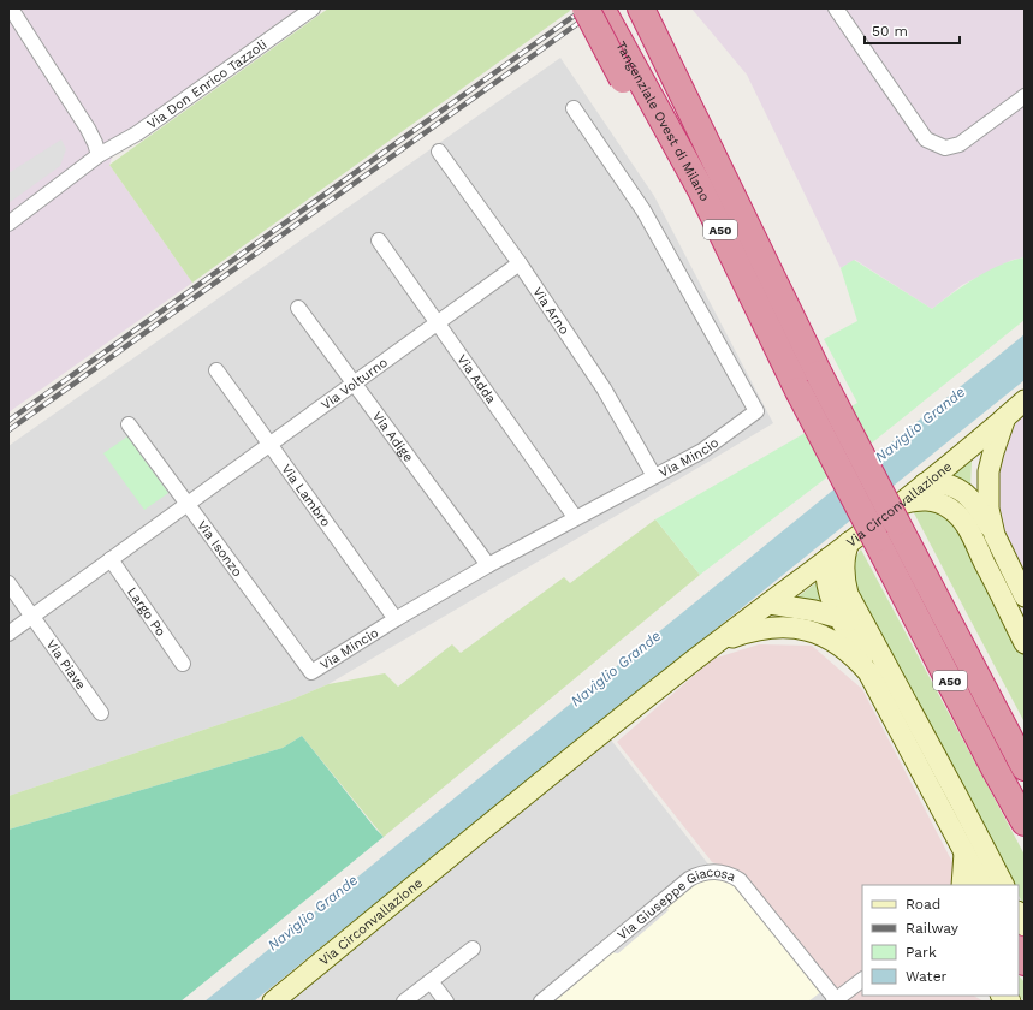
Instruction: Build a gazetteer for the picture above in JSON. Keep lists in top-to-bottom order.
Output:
{
  "streets": {
    "highway": ["Tangenziale Ovest di Milano", "A50"],
    "main road": ["Via Circonvallazione"],
    "street": [
      "Via Don Enrico Tazzoli",
      "Via Arno",
      "Via Adda",
      "Via Volturno",
      "Via Adige",
      "Via Mincio",
      "Via Lambro",
      "Via Isonzo",
      "Largo Po",
      "Via Piave",
      "Via Giuseppe Giacosa"
    ]
  },
  "crossings": [
    ["Tangenziale Ovest di Milano", "A50"],
    ["Tangenziale Ovest di Milano", "Via Circonvallazione"],
    ["A50", "Via Circonvallazione"],
    ["Via Arno", "Via Volturno"],
    ["Via Arno", "Via Mincio"],
    ["Via Adda", "Via Volturno"],
    ["Via Adda", "Via Mincio"],
    ["Via Volturno", "Via Adige"],
    ["Via Volturno", "Via Lambro"],
    ["Via Volturno", "Via Isonzo"],
    ["Via Adige", "Via Mincio"],
    ["Via Mincio", "Via Lambro"],
    ["Via Mincio", "Via Isonzo"]
  ],
  "water": ["Naviglio Grande"],
  "legend": [
    "Road",
    "Railway",
    "Park",
    "Water"
  ],
  "scale_bar": "50 m"
}
